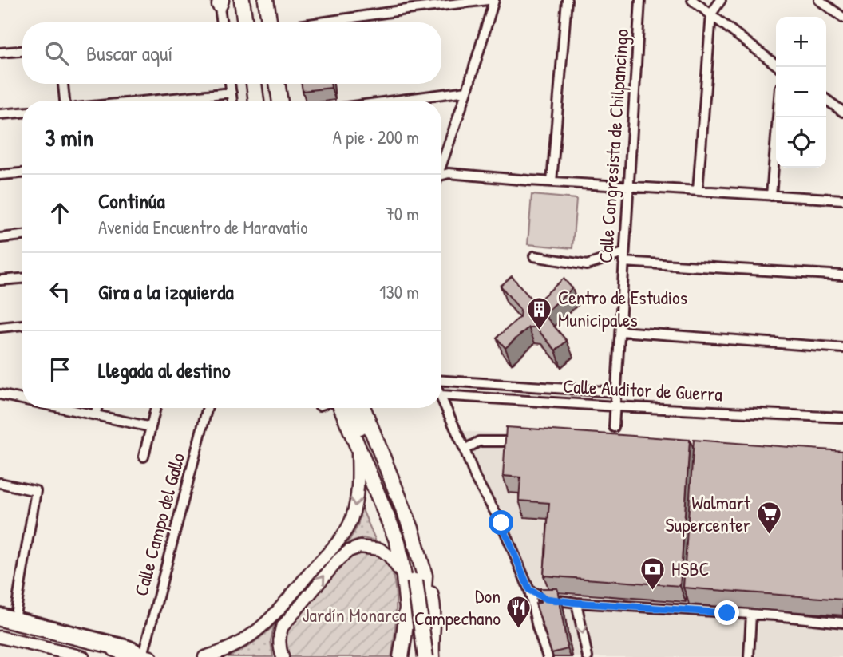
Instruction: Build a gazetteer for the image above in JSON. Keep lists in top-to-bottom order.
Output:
{
  "streets": {
    "street": ["Calle Congresista de Chilpancingo", "Calle Auditor de Guerra", "Calle Campo del Gallo"]
  },
  "crossings": [
    ["Calle Congresista de Chilpancingo", "Calle Auditor de Guerra"]
  ],
  "parks": ["Jardín Monarca"],
  "places": {
    "building": ["Centro de Estudios Municipales"],
    "supermarket": ["Walmart Supercenter"],
    "bank": ["HSBC"],
    "restaurant": ["Don Campechano"]
  },
  "page": {
    "map_buttons": ["+", "−"],
    "search": "Buscar aquí",
    "heading": ["3 min", "A pie · 200 m"],
    "list": [
      ["Continúa", "Avenida Encuentro de Maravatío", "70 m"],
      ["Gira a la izquierda", "130 m"],
      "Llegada al destino"
    ]
  }
}
